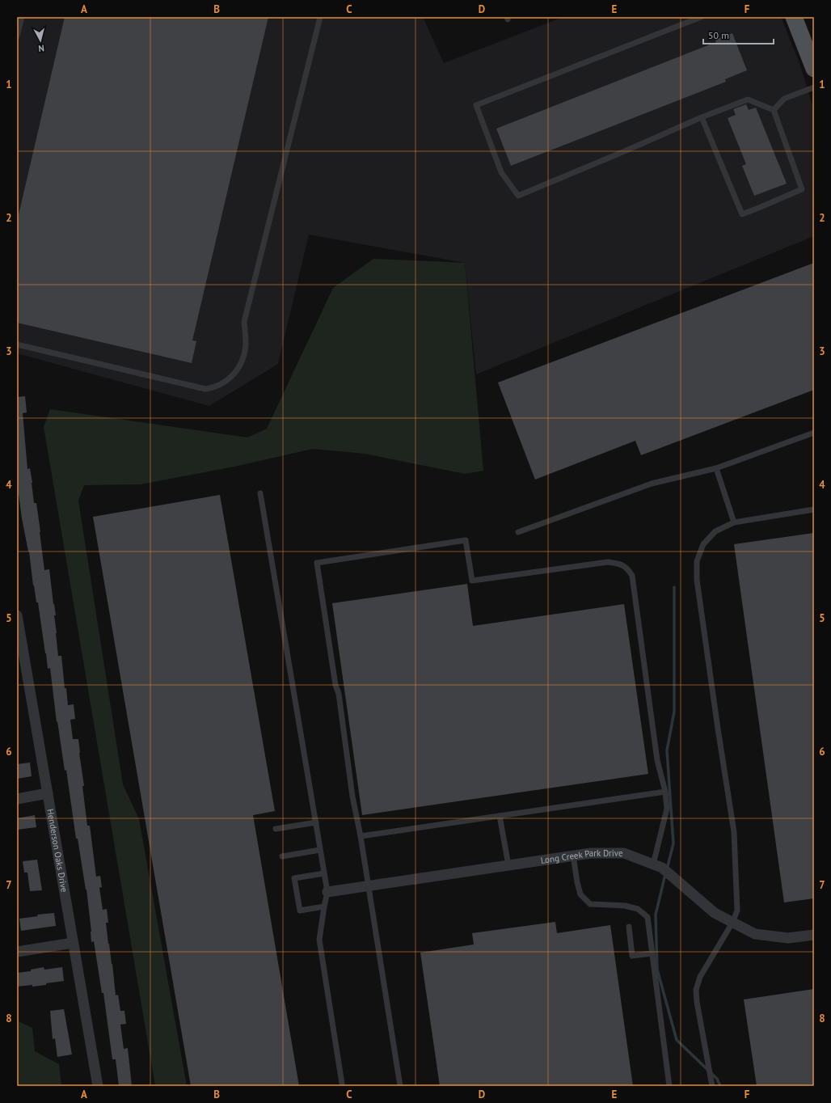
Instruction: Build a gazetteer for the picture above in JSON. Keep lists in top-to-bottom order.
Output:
{
  "streets": {
    "street": ["Henderson Oaks Drive", "Long Creek Park Drive"]
  },
  "scale_bar": "50 m",
  "north": "bottom",
  "grid": {
    "columns": [
      "A",
      "B",
      "C",
      "D",
      "E",
      "F"
    ],
    "rows": [
      "1",
      "2",
      "3",
      "4",
      "5",
      "6",
      "7",
      "8"
    ]
  }
}
